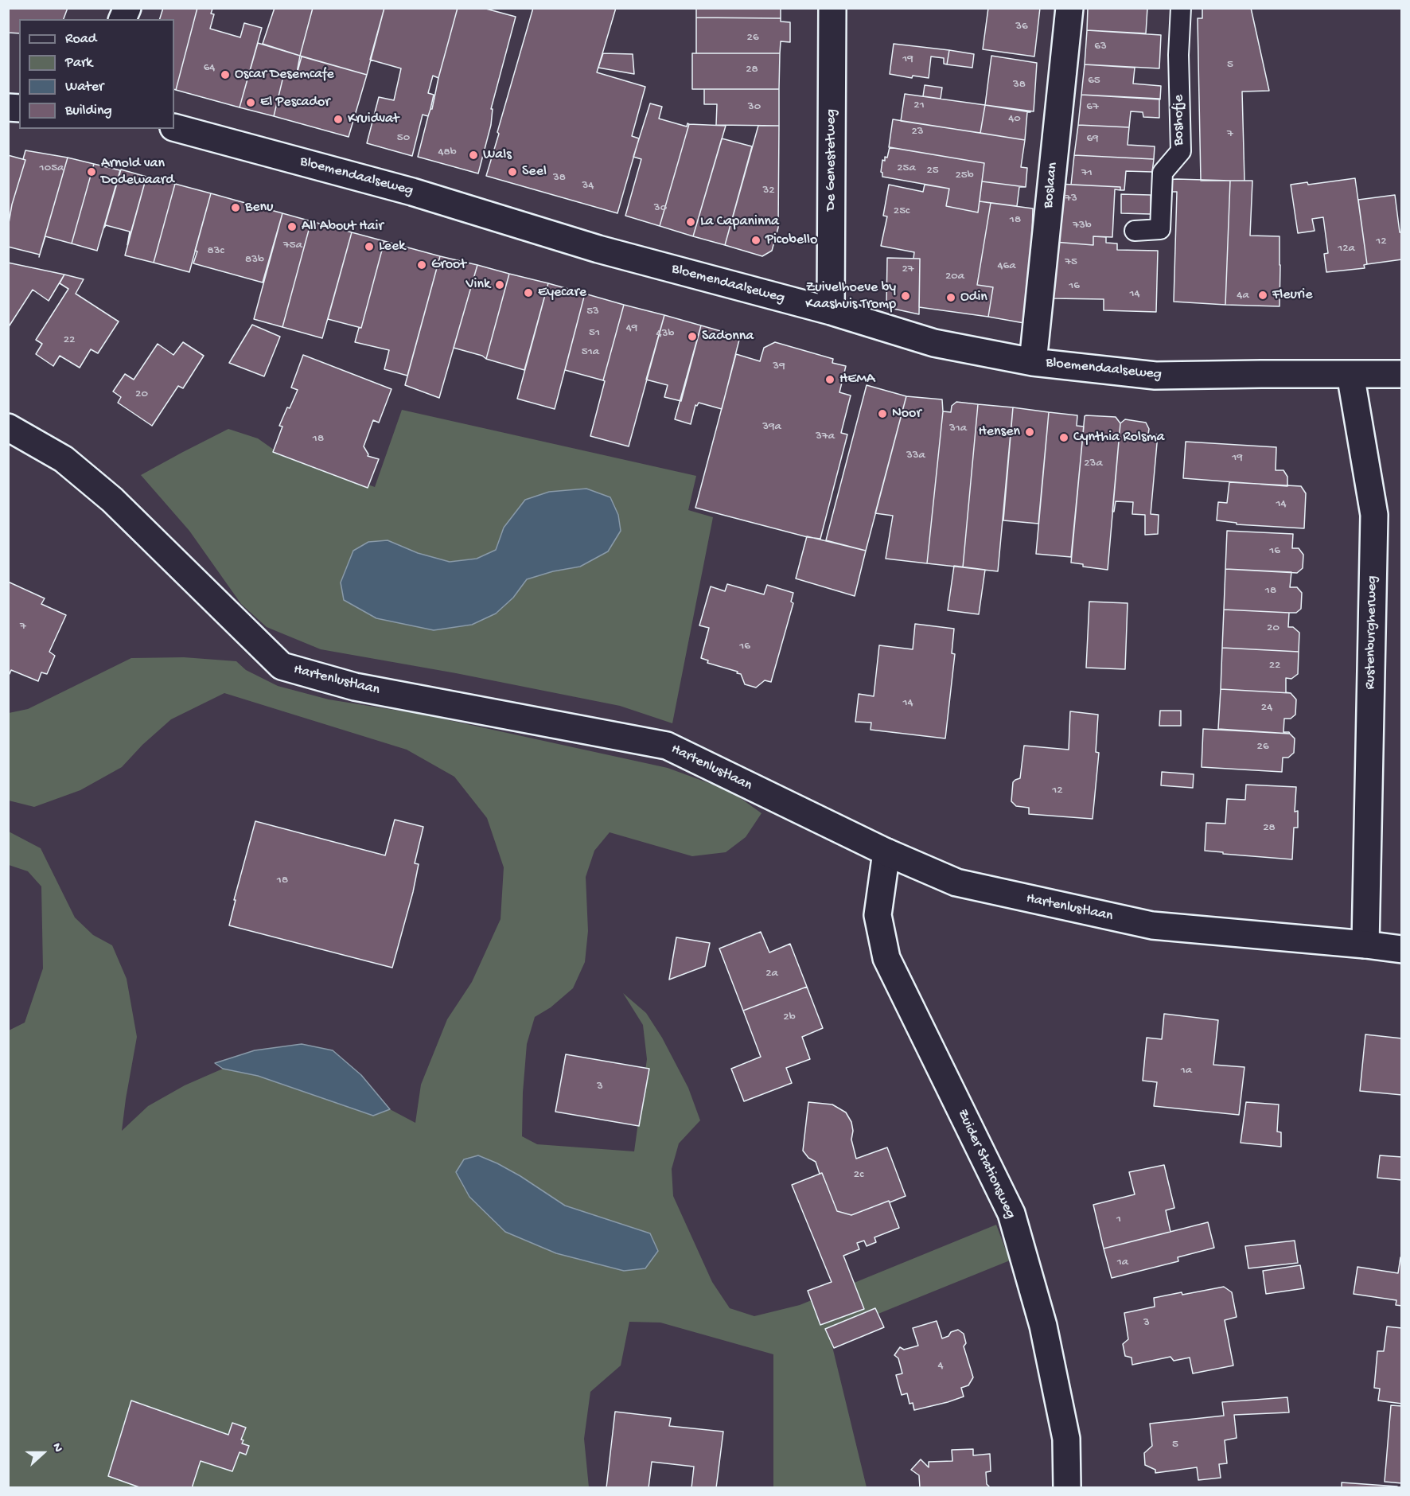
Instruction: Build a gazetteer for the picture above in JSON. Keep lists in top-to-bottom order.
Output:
{
  "streets": {
    "street": [
      "De Genestetweg",
      "Bloemendaalseweg",
      "Boslaan",
      "Rustenburgherweg",
      "Hartenlustlaan",
      "Zuider Stationsweg"
    ],
    "lane": ["Boshofje"]
  },
  "crossings": [
    ["De Genestetweg", "Bloemendaalseweg"],
    ["Bloemendaalseweg", "Boslaan"],
    ["Bloemendaalseweg", "Rustenburgherweg"],
    ["Rustenburgherweg", "Hartenlustlaan"],
    ["Hartenlustlaan", "Zuider Stationsweg"]
  ],
  "places": [
    "Oscar Desemcafe",
    "El Pescador",
    "Kruidvat",
    "Wals",
    "Arnold van Dodewaard",
    "Seel",
    "Benu",
    "La Capaninna",
    "All About Hair",
    "Picobello",
    "Leek",
    "Groot",
    "Vink",
    "Eyecare",
    "Fleurie",
    "Zuivelhoeve by Kaashuis Tromp",
    "Odin",
    "Sadonna",
    "HEMA",
    "Noor",
    "Hensen",
    "Cynthia Rolsma"
  ],
  "house_numbers": [
    "36",
    "26",
    "63",
    "19",
    "5",
    "64",
    "28",
    "65",
    "38",
    "21",
    "30",
    "67",
    "40",
    "23",
    "7",
    "50",
    "69",
    "48b",
    "105a",
    "25a",
    "25",
    "71",
    "25b",
    "38",
    "34",
    "32",
    "73",
    "30",
    "25c",
    "18",
    "73b",
    "12",
    "75a",
    "12a",
    "83c",
    "83b",
    "75",
    "46a",
    "27",
    "20a",
    "16",
    "14",
    "4a",
    "53",
    "49",
    "51",
    "43b",
    "22",
    "51a",
    "39",
    "20",
    "39a",
    "31a",
    "37a",
    "18",
    "33a",
    "19",
    "23a",
    "14",
    "16",
    "18",
    "7",
    "20",
    "16",
    "22",
    "14",
    "24",
    "26",
    "12",
    "28",
    "18",
    "2a",
    "2b",
    "1a",
    "3",
    "2c",
    "1",
    "1a",
    "3",
    "4",
    "5"
  ],
  "legend": [
    "Road",
    "Park",
    "Water",
    "Building"
  ],
  "north": "right"
}
